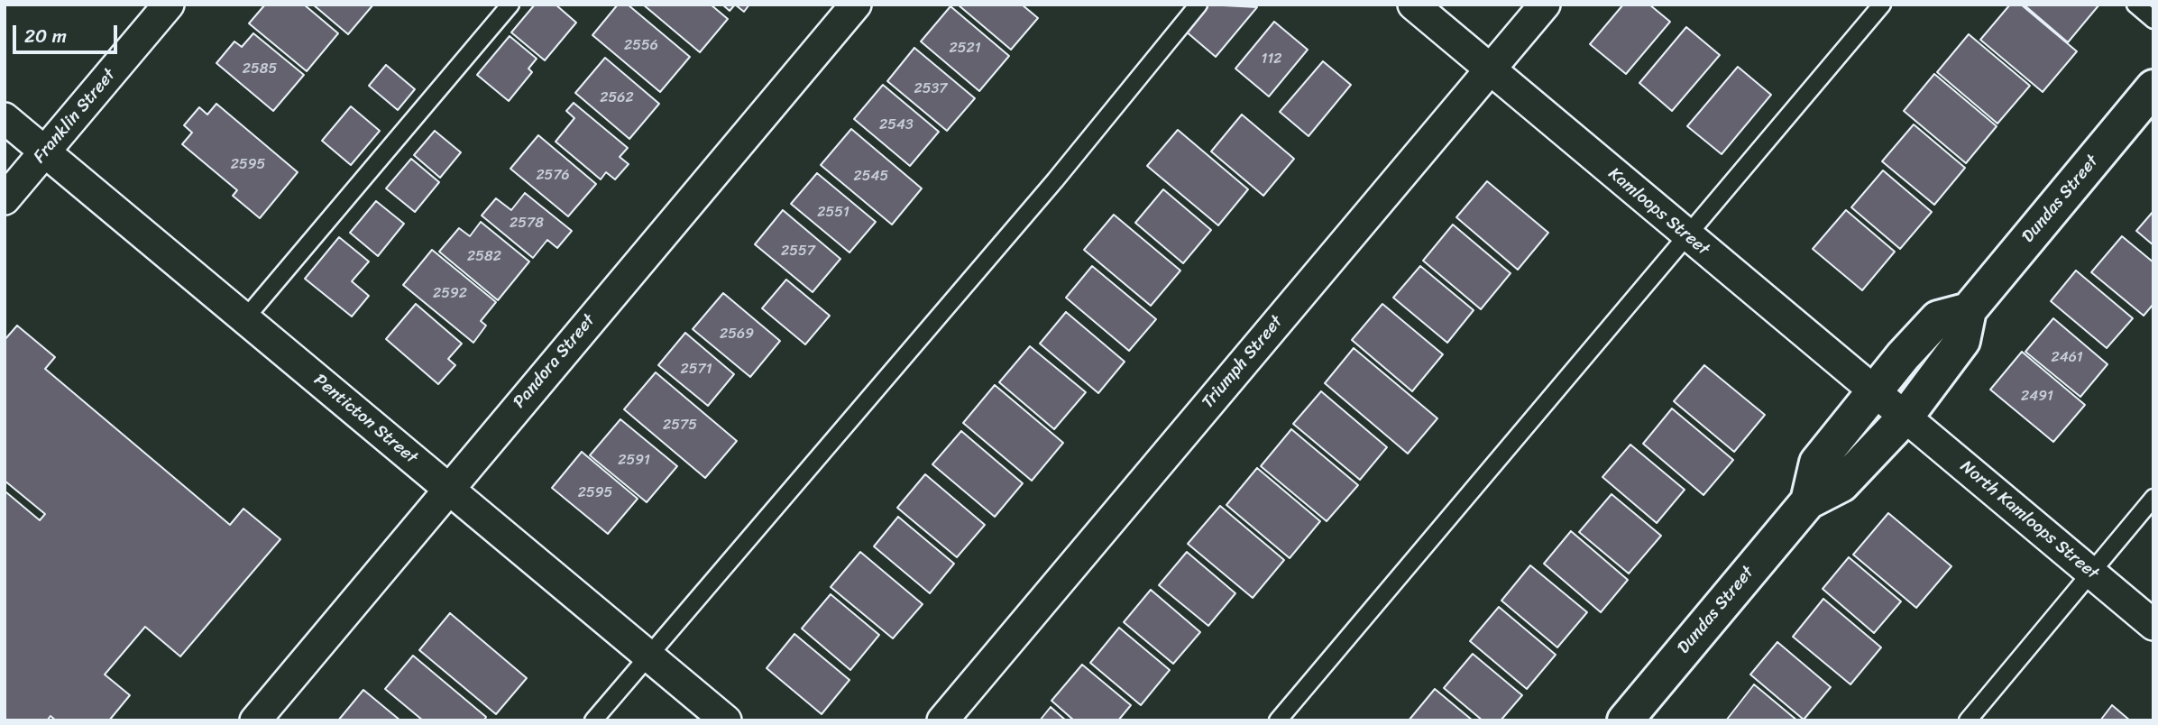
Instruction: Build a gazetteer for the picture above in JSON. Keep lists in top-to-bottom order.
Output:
{
  "streets": {
    "street": [
      "Franklin Street",
      "Dundas Street",
      "Kamloops Street",
      "Pandora Street",
      "Triumph Street",
      "Penticton Street",
      "North Kamloops Street"
    ]
  },
  "crossings": [
    ["Franklin Street", "Penticton Street"],
    ["Dundas Street", "Kamloops Street"],
    ["Dundas Street", "North Kamloops Street"],
    ["Kamloops Street", "Triumph Street"],
    ["Kamloops Street", "North Kamloops Street"],
    ["Pandora Street", "Penticton Street"]
  ],
  "house_numbers": [
    "2556",
    "2521",
    "112",
    "2585",
    "2537",
    "2562",
    "2543",
    "2595",
    "2576",
    "2545",
    "2551",
    "2578",
    "2557",
    "2582",
    "2592",
    "2569",
    "2461",
    "2571",
    "2491",
    "2575",
    "2591",
    "2595"
  ],
  "scale_bar": "20 m"
}
